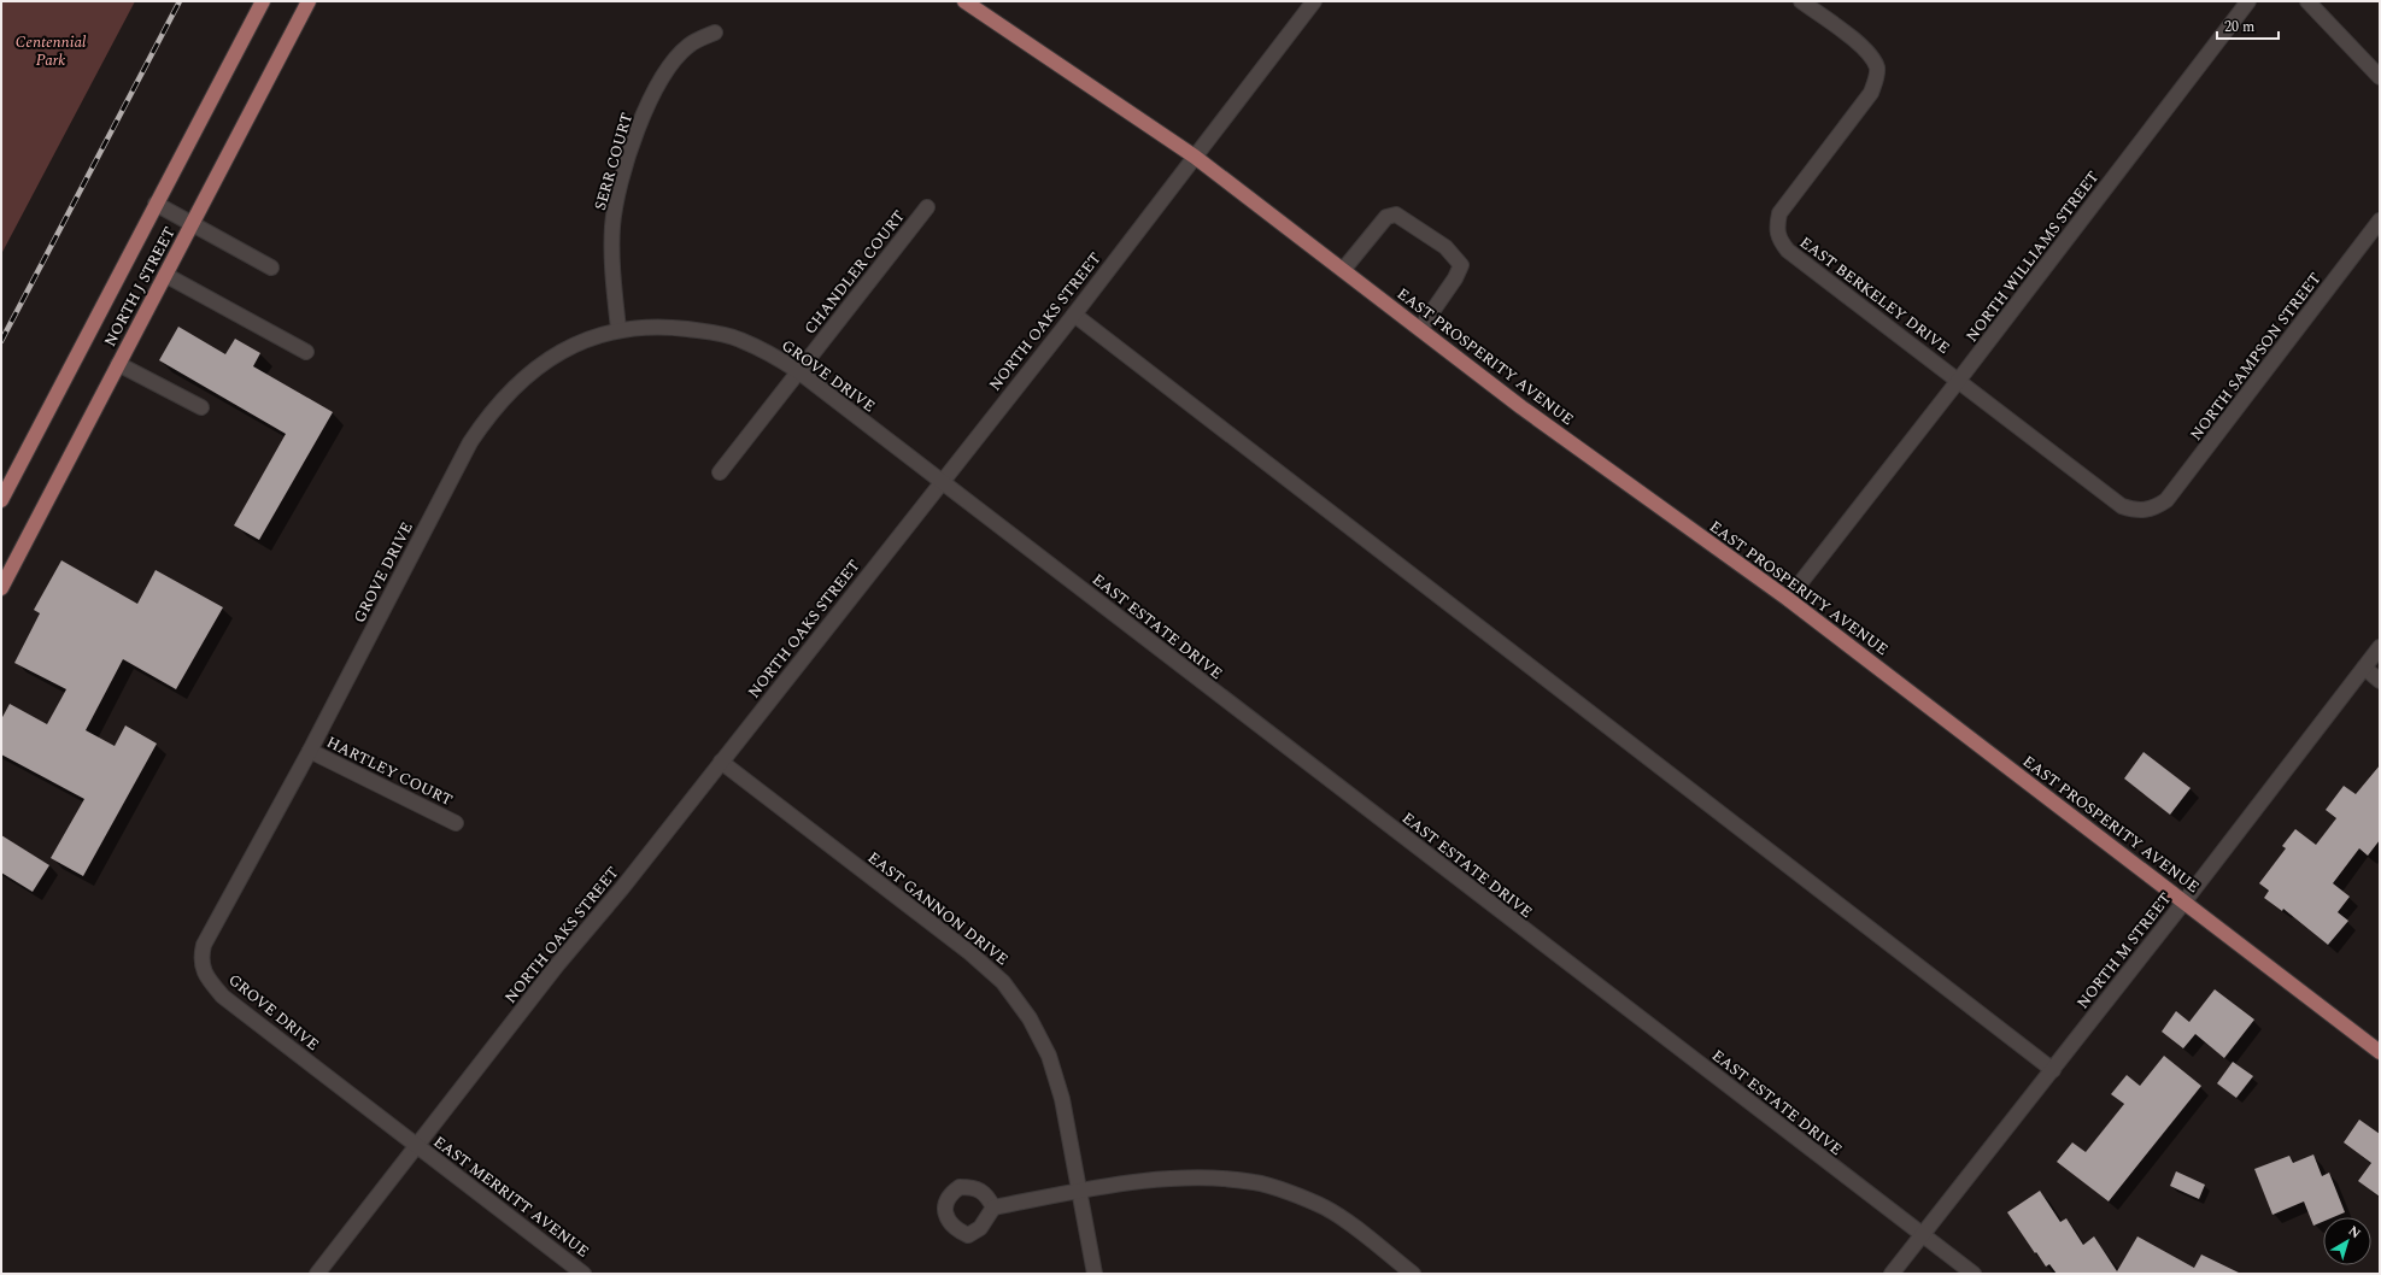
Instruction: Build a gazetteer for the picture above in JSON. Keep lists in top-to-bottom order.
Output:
{
  "streets": {
    "main road": ["NORTH J STREET", "EAST PROSPERITY AVENUE"],
    "street": [
      "SERR COURT",
      "NORTH WILLIAMS STREET",
      "CHANDLER COURT",
      "EAST BERKELEY DRIVE",
      "NORTH OAKS STREET",
      "NORTH SAMPSON STREET",
      "GROVE DRIVE",
      "EAST ESTATE DRIVE",
      "HARTLEY COURT",
      "EAST GANNON DRIVE",
      "NORTH M STREET",
      "EAST MERRITT AVENUE"
    ]
  },
  "crossings": [
    ["SERR COURT", "GROVE DRIVE"],
    ["NORTH WILLIAMS STREET", "EAST BERKELEY DRIVE"],
    ["NORTH WILLIAMS STREET", "EAST PROSPERITY AVENUE"],
    ["CHANDLER COURT", "GROVE DRIVE"],
    ["EAST BERKELEY DRIVE", "NORTH SAMPSON STREET"],
    ["NORTH OAKS STREET", "EAST PROSPERITY AVENUE"],
    ["NORTH OAKS STREET", "GROVE DRIVE"],
    ["NORTH OAKS STREET", "EAST ESTATE DRIVE"],
    ["NORTH OAKS STREET", "EAST GANNON DRIVE"],
    ["NORTH OAKS STREET", "EAST MERRITT AVENUE"],
    ["EAST PROSPERITY AVENUE", "NORTH M STREET"],
    ["GROVE DRIVE", "EAST ESTATE DRIVE"],
    ["GROVE DRIVE", "HARTLEY COURT"],
    ["GROVE DRIVE", "EAST MERRITT AVENUE"],
    ["EAST ESTATE DRIVE", "NORTH M STREET"]
  ],
  "parks": ["Centennial Park"],
  "scale_bar": "20 m",
  "north": "top right"
}
